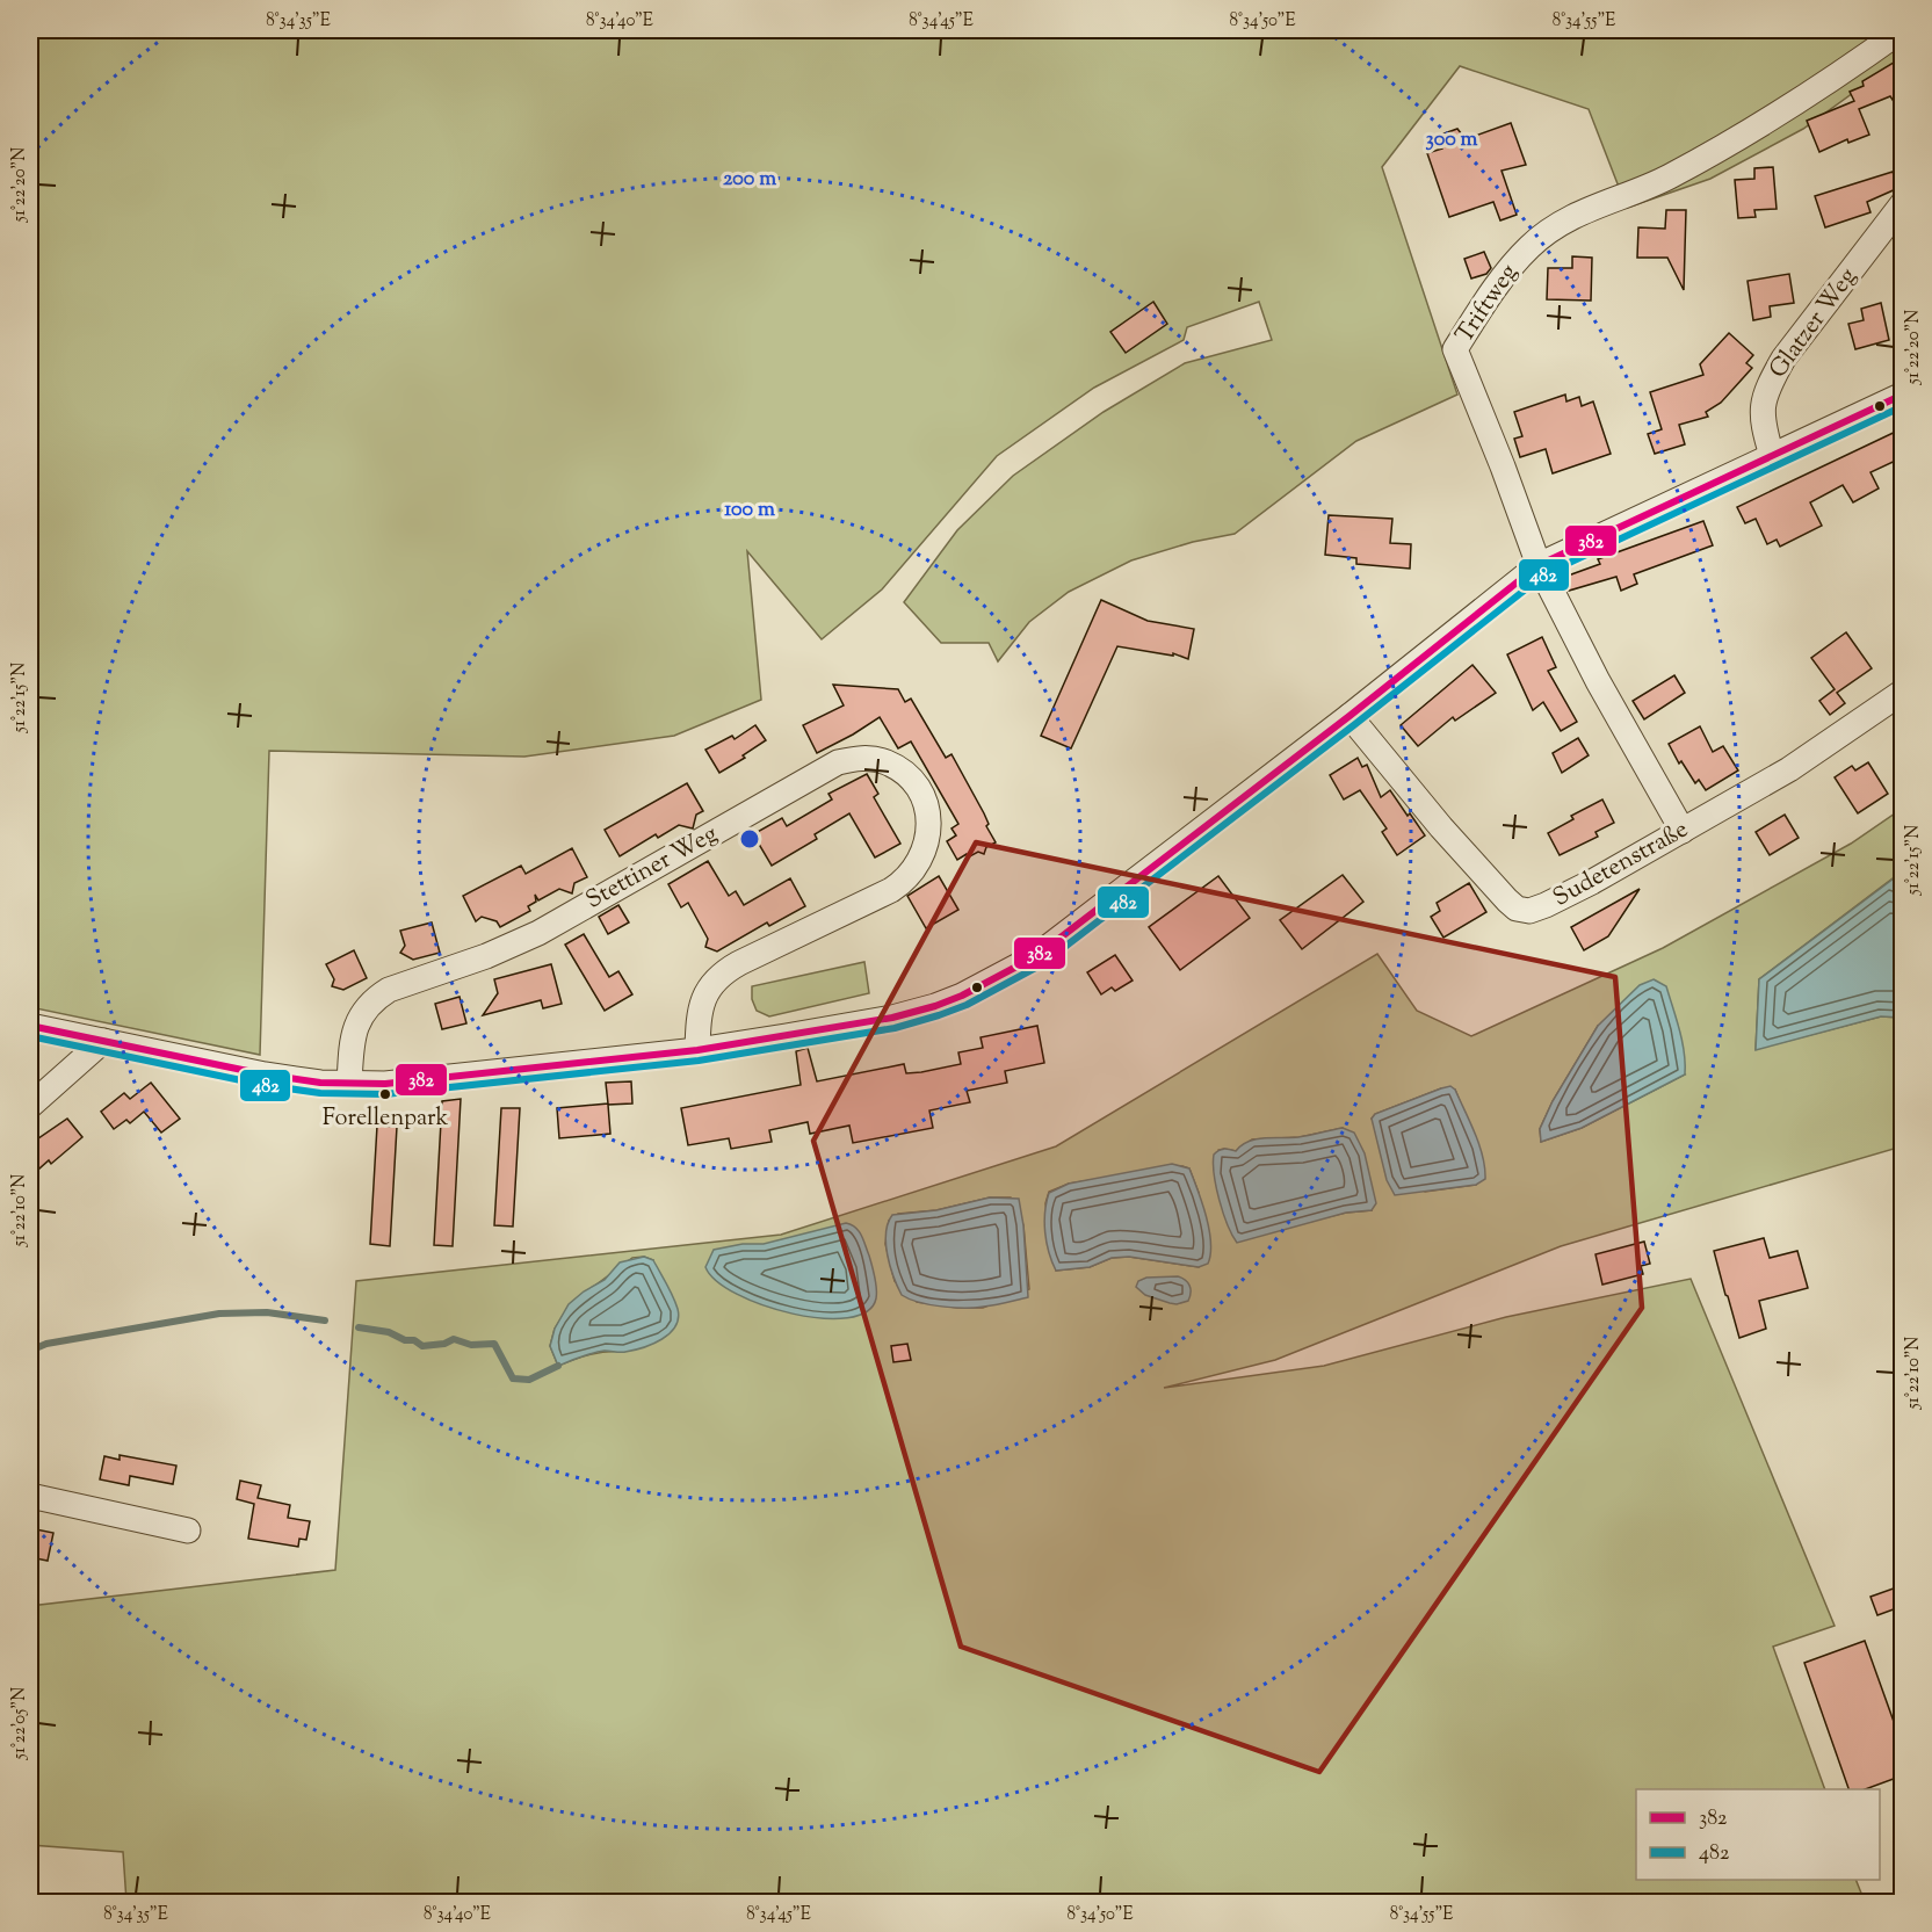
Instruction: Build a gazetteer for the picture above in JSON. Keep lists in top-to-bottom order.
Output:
{
  "streets": {
    "street": [
      "Triftweg",
      "Glatzer Weg",
      "Sudetenstraße",
      "Stettiner Weg"
    ]
  },
  "crossings": [
    ["Triftweg", "Sudetenstraße"]
  ],
  "places": ["Forellenpark"],
  "lines": ["transit line 382", "transit line 482"],
  "legend": ["382", "482"],
  "coordinates": [
    "8°34'35\"E",
    "8°34'40\"E",
    "8°34'45\"E",
    "8°34'50\"E",
    "8°34'55\"E",
    "51°22'20\"N",
    "51°22'15\"N",
    "51°22'10\"N",
    "51°22'05\"N"
  ],
  "rings": ["300 m", "200 m", "100 m"]
}
